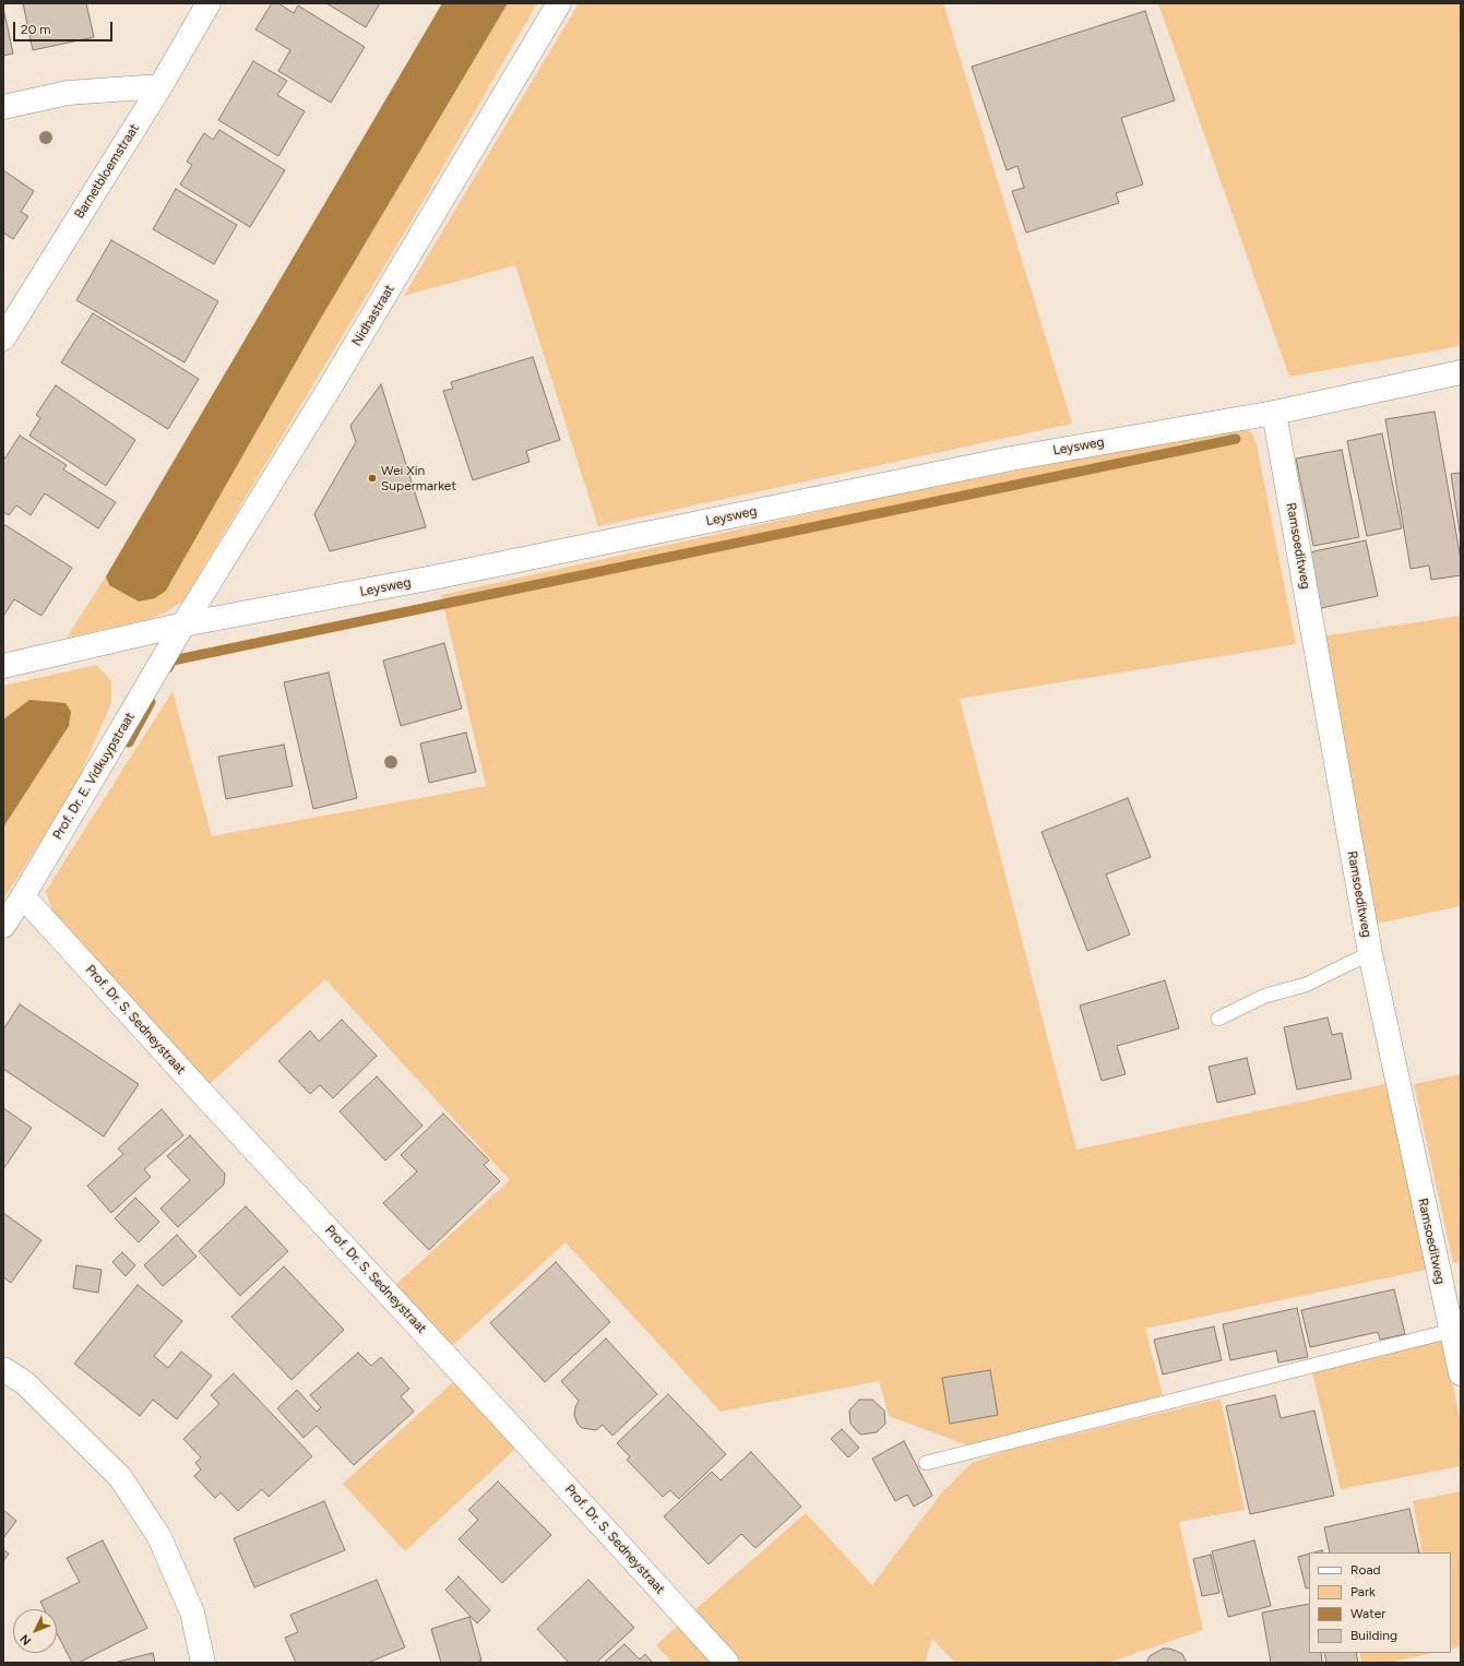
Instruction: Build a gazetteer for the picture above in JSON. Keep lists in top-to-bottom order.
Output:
{
  "streets": {
    "street": [
      "Barnetbloemstraat",
      "Nidhastraat",
      "Leysweg",
      "Ramsoeditweg",
      "Prof. Dr. E. Vidkuypstraat",
      "Prof. Dr. S. Sedneystraat"
    ]
  },
  "crossings": [
    ["Nidhastraat", "Leysweg"],
    ["Nidhastraat", "Prof. Dr. E. Vidkuypstraat"],
    ["Leysweg", "Ramsoeditweg"],
    ["Leysweg", "Prof. Dr. E. Vidkuypstraat"],
    ["Prof. Dr. E. Vidkuypstraat", "Prof. Dr. S. Sedneystraat"]
  ],
  "places": ["Wei Xin Supermarket"],
  "legend": [
    "Road",
    "Park",
    "Water",
    "Building"
  ],
  "scale_bar": "20 m",
  "north": "bottom left"
}
